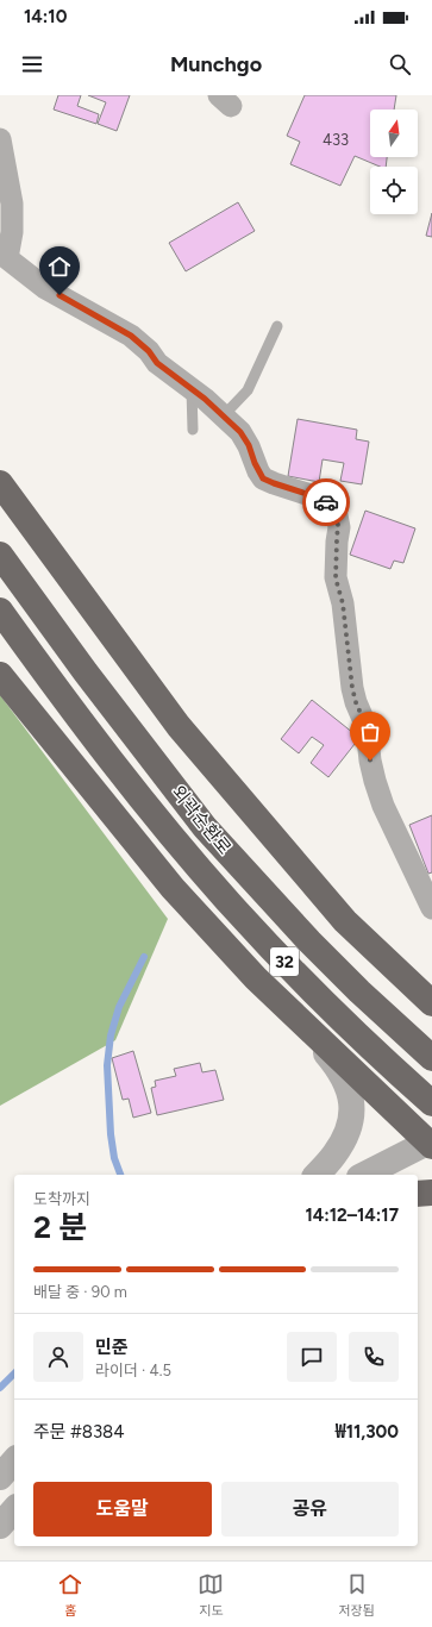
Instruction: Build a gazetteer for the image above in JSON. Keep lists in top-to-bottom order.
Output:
{
  "streets": {
    "highway": ["외곽순환로", "32"]
  },
  "house_numbers": ["433"],
  "north": "top",
  "page": {
    "status": "14:10",
    "header": "Munchgo",
    "heading": ["2 분", "도착까지", "14:12–14:17"],
    "panel": [
      "민준",
      "라이더 · 4.5",
      "주문 #8384",
      "₩11,300"
    ],
    "bar": "배달 중 · 90 m",
    "buttons": ["도움말", "공유"],
    "tabs": ["홈", "지도", "저장됨"]
  }
}
